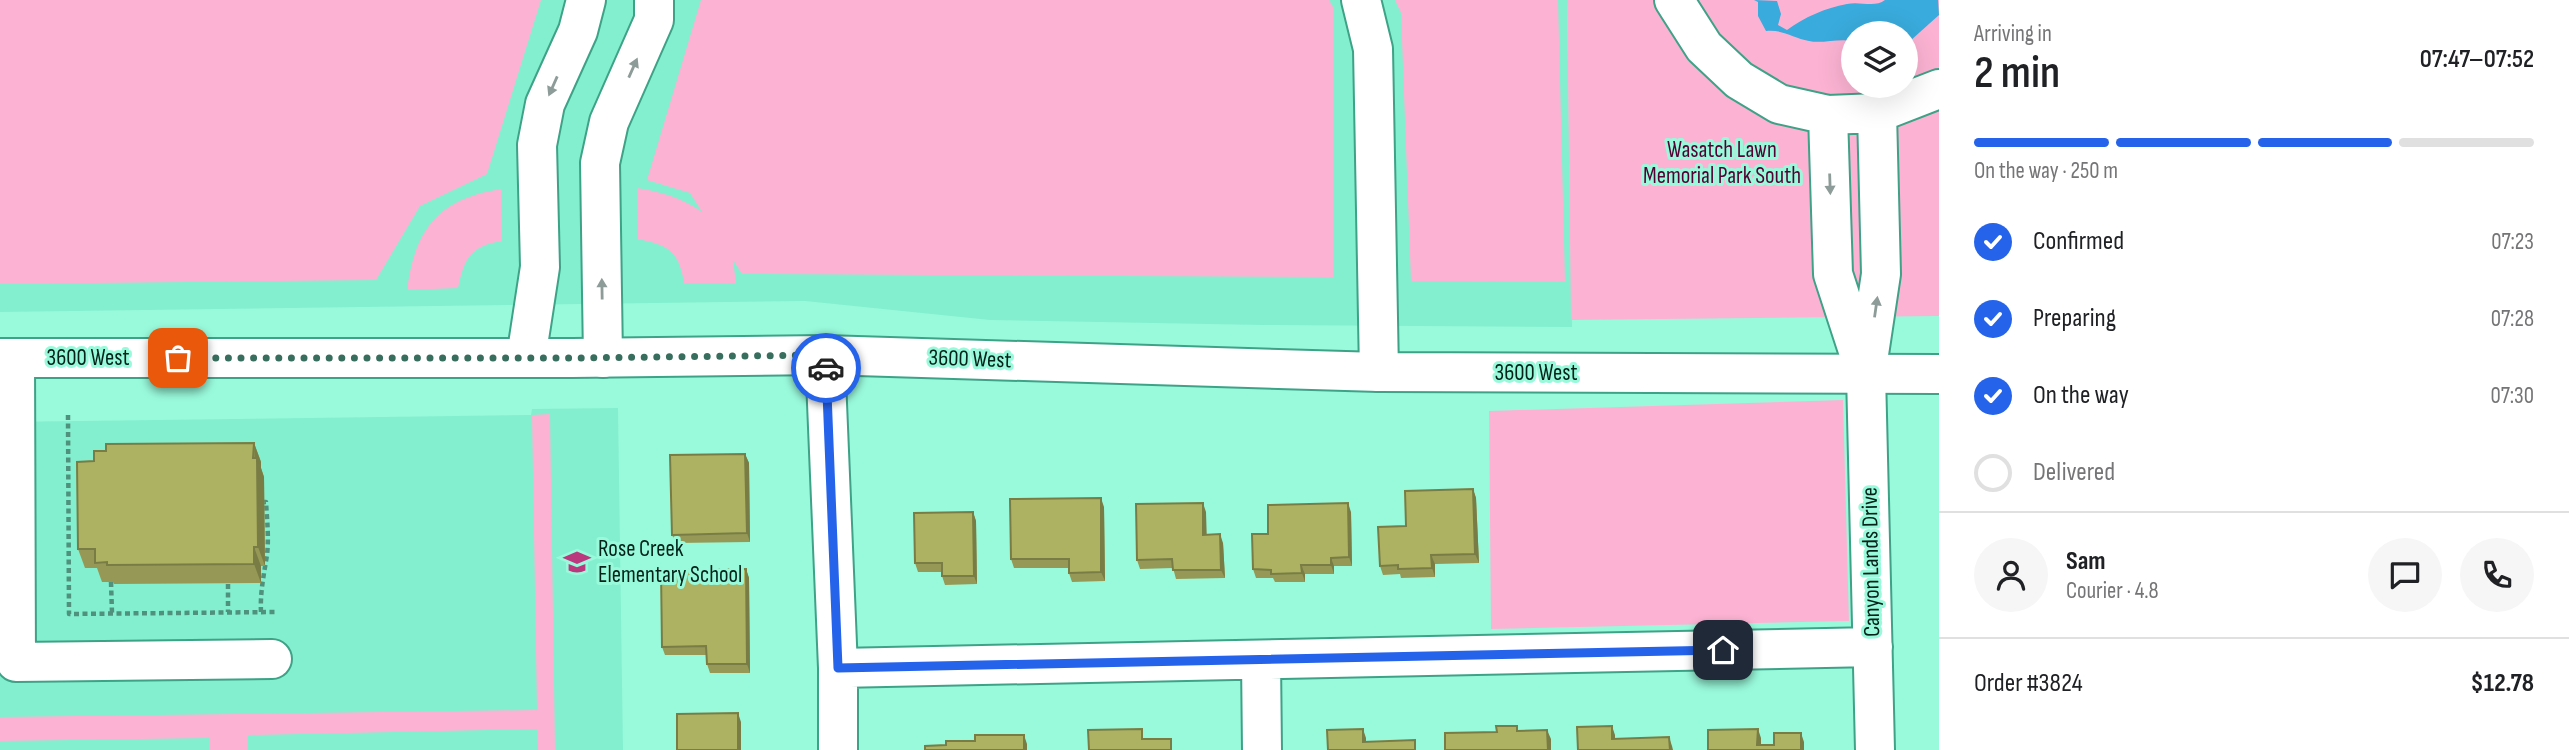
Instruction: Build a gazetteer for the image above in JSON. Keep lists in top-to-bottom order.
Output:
{
  "streets": {
    "main road": ["3600 West", "Canyon Lands Drive"]
  },
  "crossings": [
    ["3600 West", "Canyon Lands Drive"]
  ],
  "parks": ["Wasatch Lawn Memorial Park South"],
  "places": {
    "school or university": ["Rose Creek Elementary School"]
  },
  "page": {
    "heading": ["2 min", "Arriving in", "07:47–07:52"],
    "panel": [
      "Sam",
      "Courier · 4.8",
      "Order #3824",
      "$12.78"
    ],
    "bar": "On the way · 250 m",
    "list": [
      ["Confirmed", "07:23"],
      ["Preparing", "07:28"],
      ["On the way", "07:30"],
      "Delivered"
    ]
  }
}
